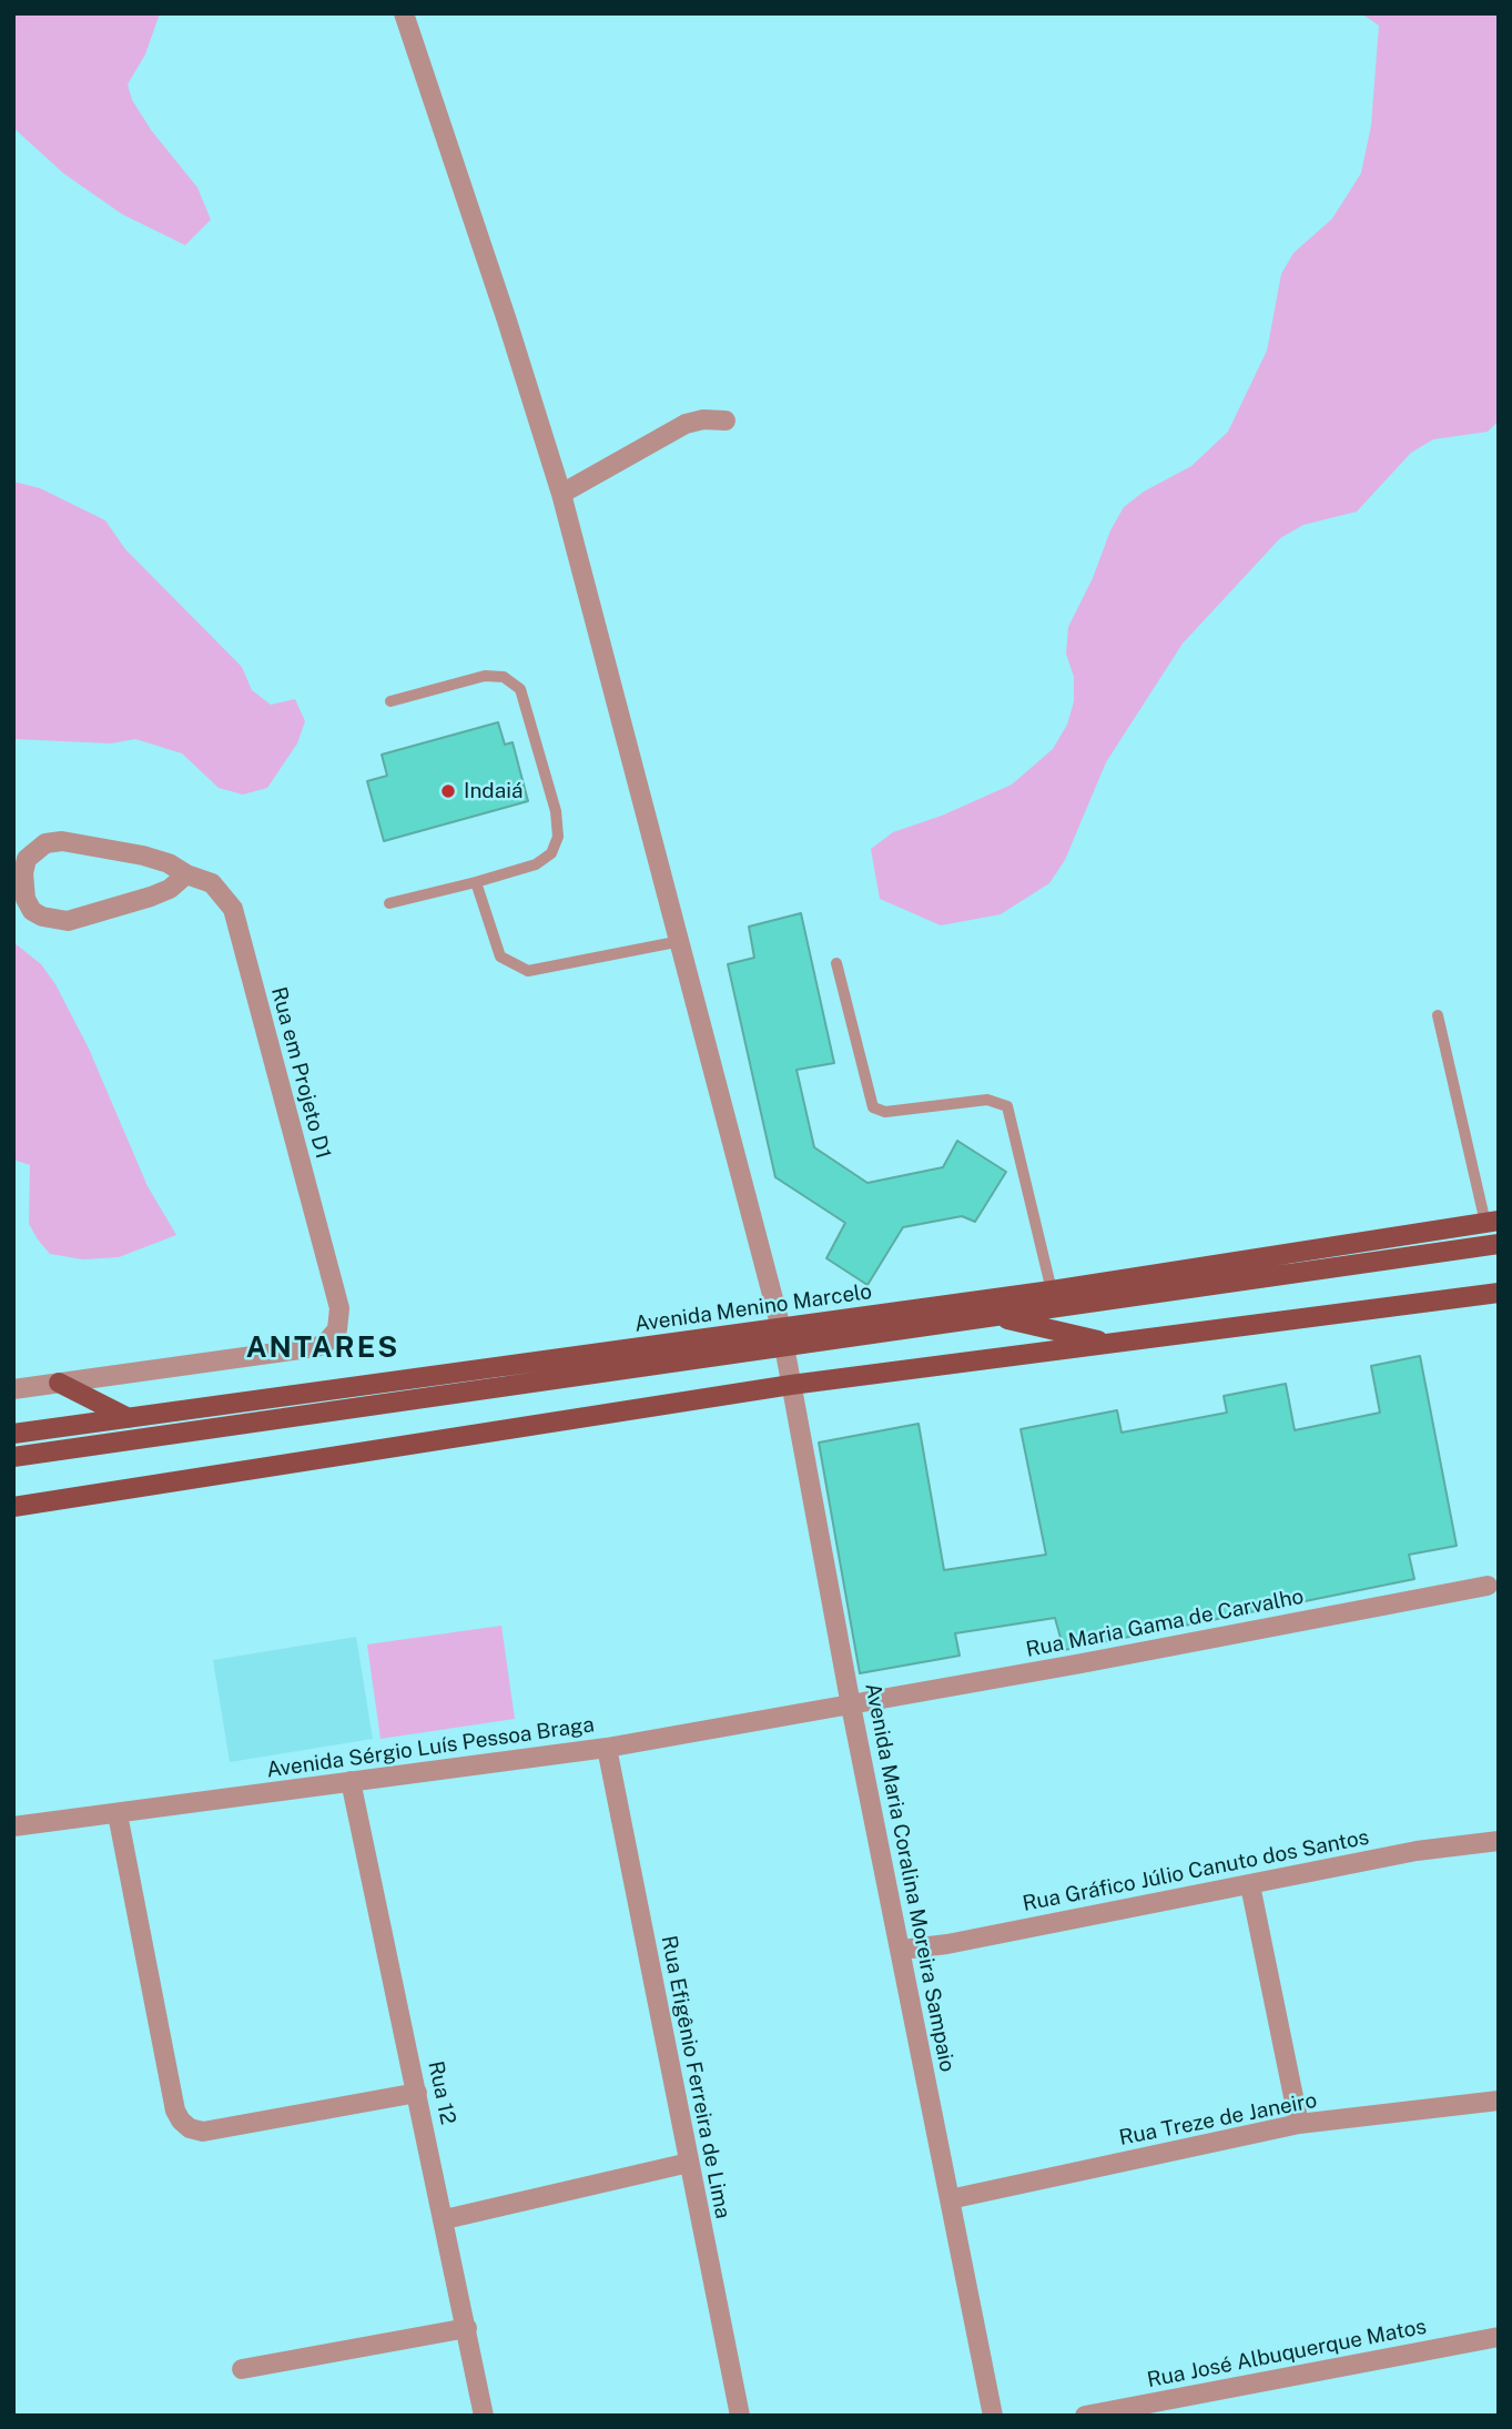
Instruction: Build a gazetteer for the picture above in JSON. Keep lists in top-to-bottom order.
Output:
{
  "streets": {
    "main road": ["Avenida Menino Marcelo"],
    "street": [
      "Rua em Projeto D1",
      "Rua Maria Gama de Carvalho",
      "Avenida Sérgio Luís Pessoa Braga",
      "Rua Gráfico Júlio Canuto dos Santos",
      "Avenida Maria Coralina Moreira Sampaio",
      "Rua Efigênio Ferreira de Lima",
      "Rua 12",
      "Rua Treze de Janeiro",
      "Rua José Albuquerque Matos"
    ]
  },
  "crossings": [
    ["Avenida Menino Marcelo", "Avenida Maria Coralina Moreira Sampaio"],
    ["Rua Maria Gama de Carvalho", "Avenida Sérgio Luís Pessoa Braga"],
    ["Rua Maria Gama de Carvalho", "Avenida Maria Coralina Moreira Sampaio"],
    ["Avenida Sérgio Luís Pessoa Braga", "Avenida Maria Coralina Moreira Sampaio"],
    ["Avenida Sérgio Luís Pessoa Braga", "Rua Efigênio Ferreira de Lima"],
    ["Avenida Sérgio Luís Pessoa Braga", "Rua 12"],
    ["Rua Gráfico Júlio Canuto dos Santos", "Avenida Maria Coralina Moreira Sampaio"],
    ["Avenida Maria Coralina Moreira Sampaio", "Rua Treze de Janeiro"]
  ],
  "districts": ["ANTARES"],
  "places": ["Indaiá"]
}
